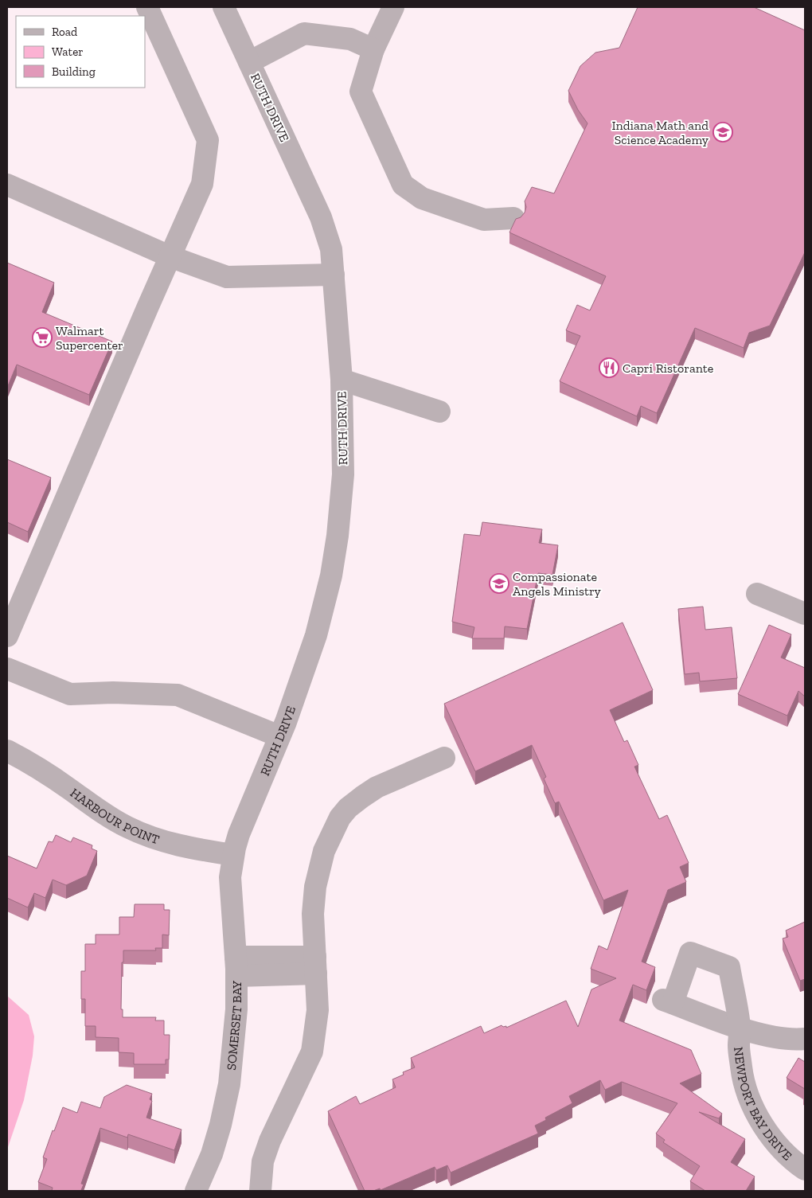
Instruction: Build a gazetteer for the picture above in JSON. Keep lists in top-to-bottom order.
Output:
{
  "streets": {
    "street": [
      "RUTH DRIVE",
      "HARBOUR POINT",
      "SOMERSET BAY",
      "NEWPORT BAY DRIVE"
    ]
  },
  "crossings": [
    ["RUTH DRIVE", "HARBOUR POINT"],
    ["RUTH DRIVE", "SOMERSET BAY"],
    ["HARBOUR POINT", "SOMERSET BAY"]
  ],
  "places": {
    "school or university": ["Indiana Math and Science Academy", "Compassionate Angels Ministry"],
    "supermarket": ["Walmart Supercenter"],
    "restaurant": ["Capri Ristorante"]
  },
  "legend": ["Road", "Water", "Building"]
}
